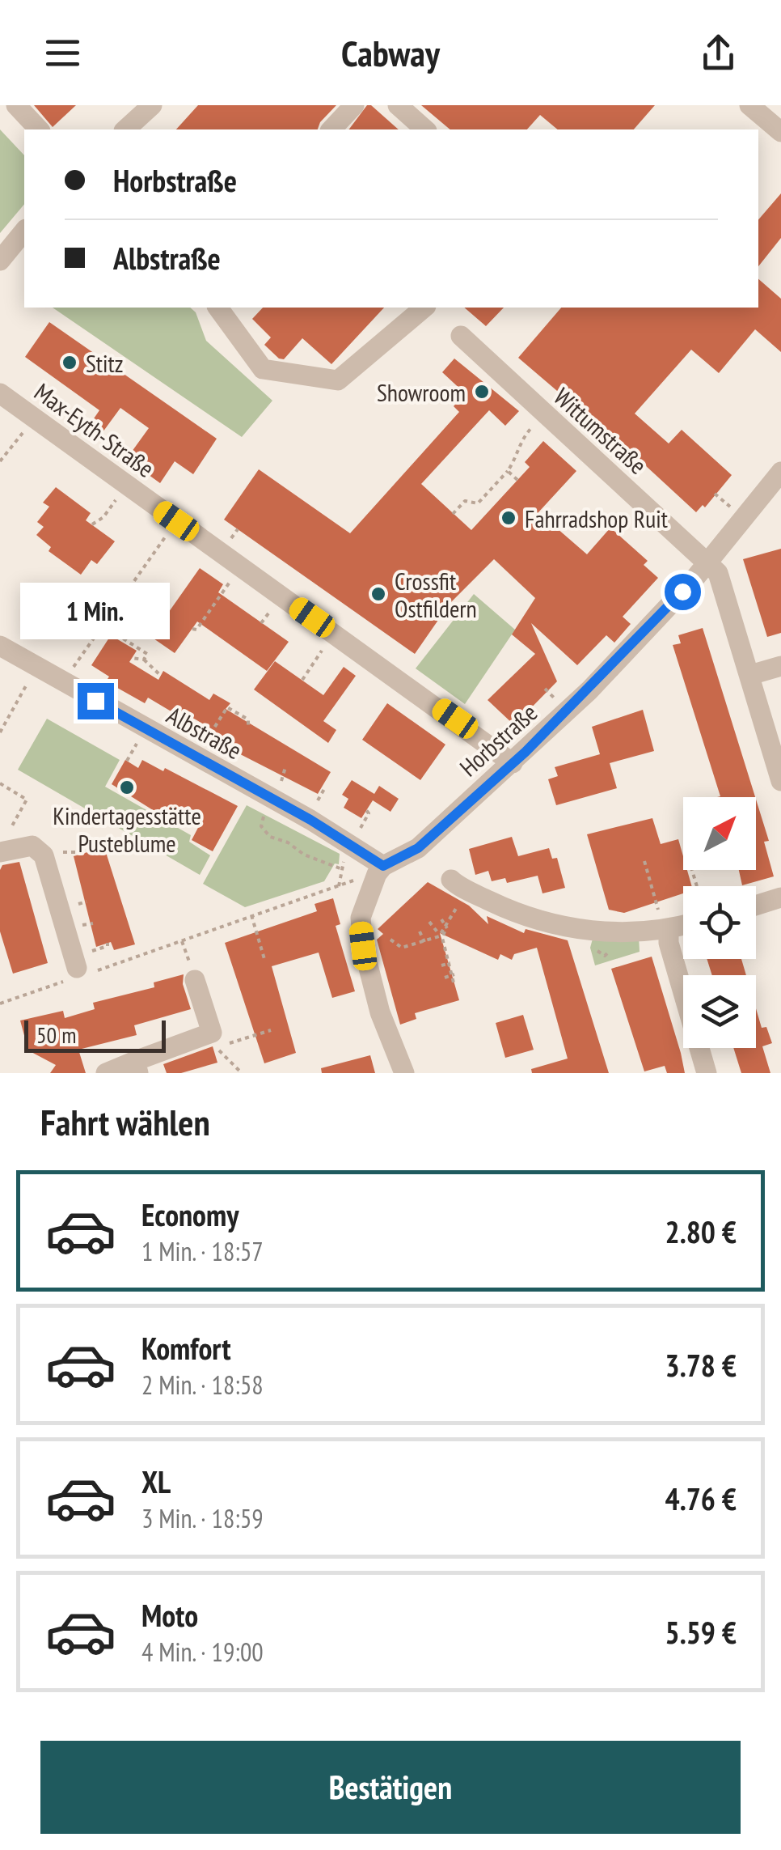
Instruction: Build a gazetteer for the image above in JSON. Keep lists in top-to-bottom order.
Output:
{
  "streets": {
    "street": [
      "Max-Eyth-Straße",
      "Wittumstraße",
      "Albstraße",
      "Horbstraße"
    ]
  },
  "crossings": [
    ["Max-Eyth-Straße", "Horbstraße"],
    ["Wittumstraße", "Horbstraße"],
    ["Albstraße", "Horbstraße"]
  ],
  "places": [
    "Stitz",
    "Showroom",
    "Fahrradshop Ruit",
    "Crossfit Ostfildern",
    "Kindertagesstätte Pusteblume"
  ],
  "scale_bar": "50 m",
  "north": "top right",
  "page": {
    "header": "Cabway",
    "banner": ["Horbstraße", "Albstraße"],
    "bubble": "1 Min.",
    "scale": "50 m",
    "heading": "Fahrt wählen",
    "list": [
      {
        "name": "Economy",
        "note": "1 Min. · 18:57",
        "value": "2.80 €"
      },
      {
        "name": "Komfort",
        "note": "2 Min. · 18:58",
        "value": "3.78 €"
      },
      {
        "name": "XL",
        "note": "3 Min. · 18:59",
        "value": "4.76 €"
      },
      {
        "name": "Moto",
        "note": "4 Min. · 19:00",
        "value": "5.59 €"
      }
    ],
    "buttons": "Bestätigen"
  }
}
